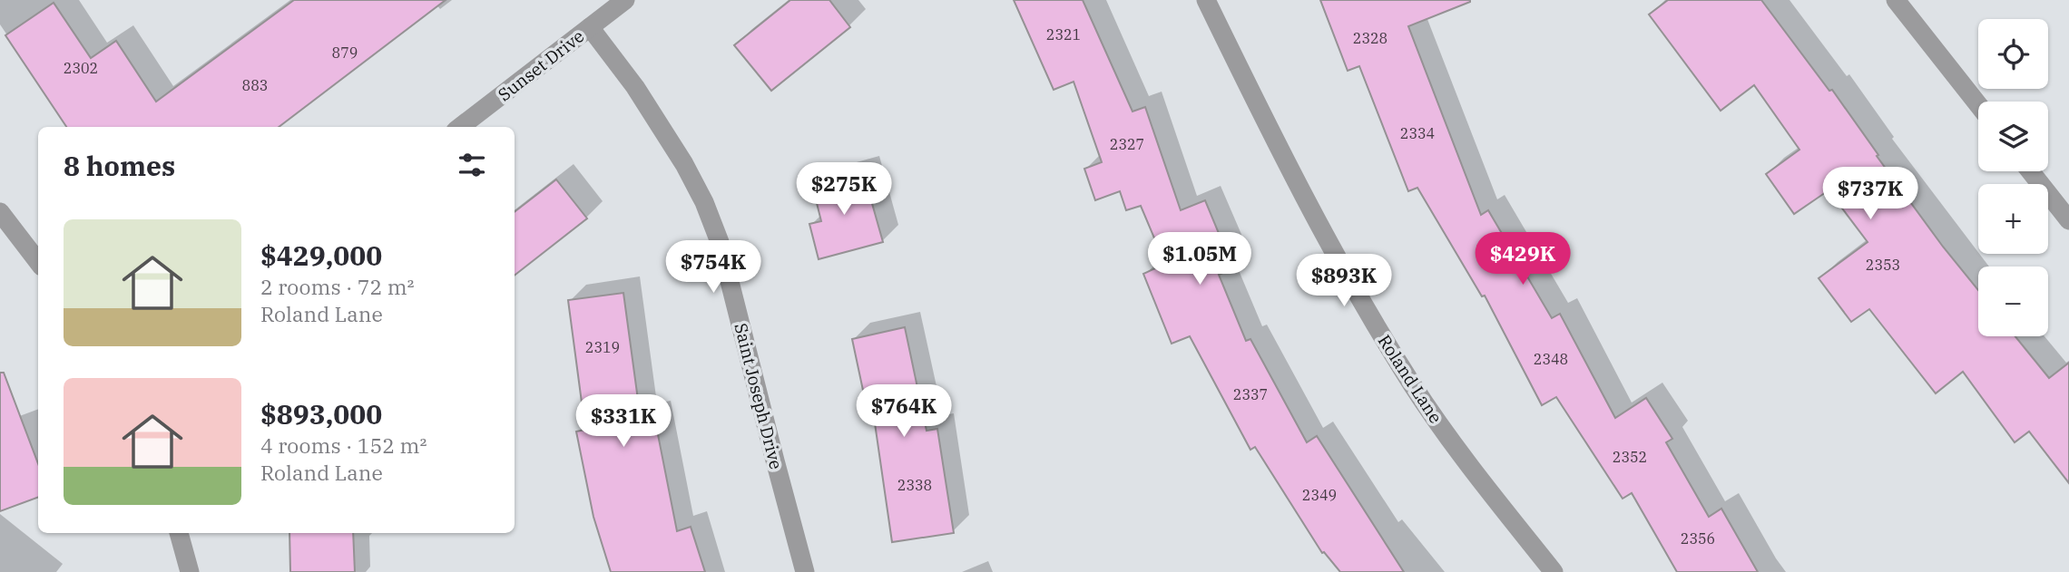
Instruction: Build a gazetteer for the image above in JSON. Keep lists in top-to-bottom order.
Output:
{
  "streets": {
    "street": ["Sunset Drive", "Roland Lane", "Saint Joseph Drive"]
  },
  "crossings": [
    ["Sunset Drive", "Saint Joseph Drive"]
  ],
  "house_numbers": [
    "2321",
    "2328",
    "879",
    "2302",
    "883",
    "2334",
    "2327",
    "2353",
    "2319",
    "2348",
    "2337",
    "2352",
    "2338",
    "2349",
    "2356"
  ],
  "page": {
    "map_buttons": ["+", "−"],
    "heading": "8 homes",
    "price": [
      "$275K",
      "$737K",
      "$1.05M",
      "$429K",
      "$754K",
      "$893K",
      "$764K",
      "$331K"
    ],
    "list": [
      {
        "name": "$429,000",
        "note": "2 rooms · 72 m² · Roland Lane"
      },
      {
        "name": "$893,000",
        "note": "4 rooms · 152 m² · Roland Lane"
      }
    ]
  }
}
